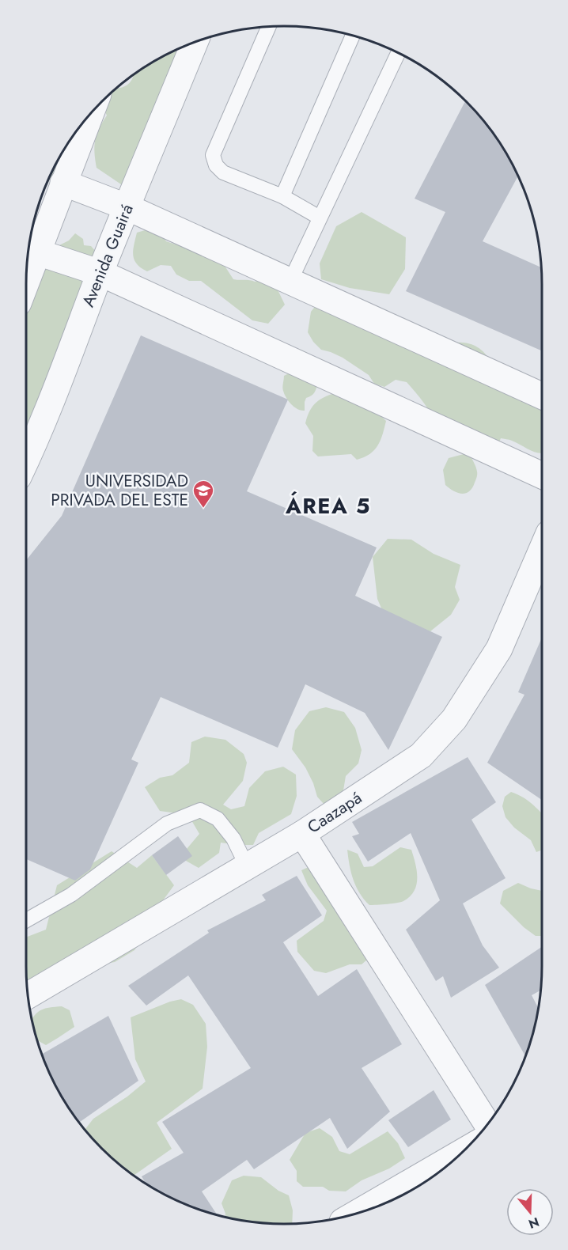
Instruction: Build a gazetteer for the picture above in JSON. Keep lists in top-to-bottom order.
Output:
{
  "streets": {
    "street": ["Avenida Guairá", "Caazapá"]
  },
  "districts": ["ÁREA 5"],
  "places": {
    "school or university": ["UNIVERSIDAD PRIVADA DEL ESTE"]
  },
  "north": "bottom"
}
